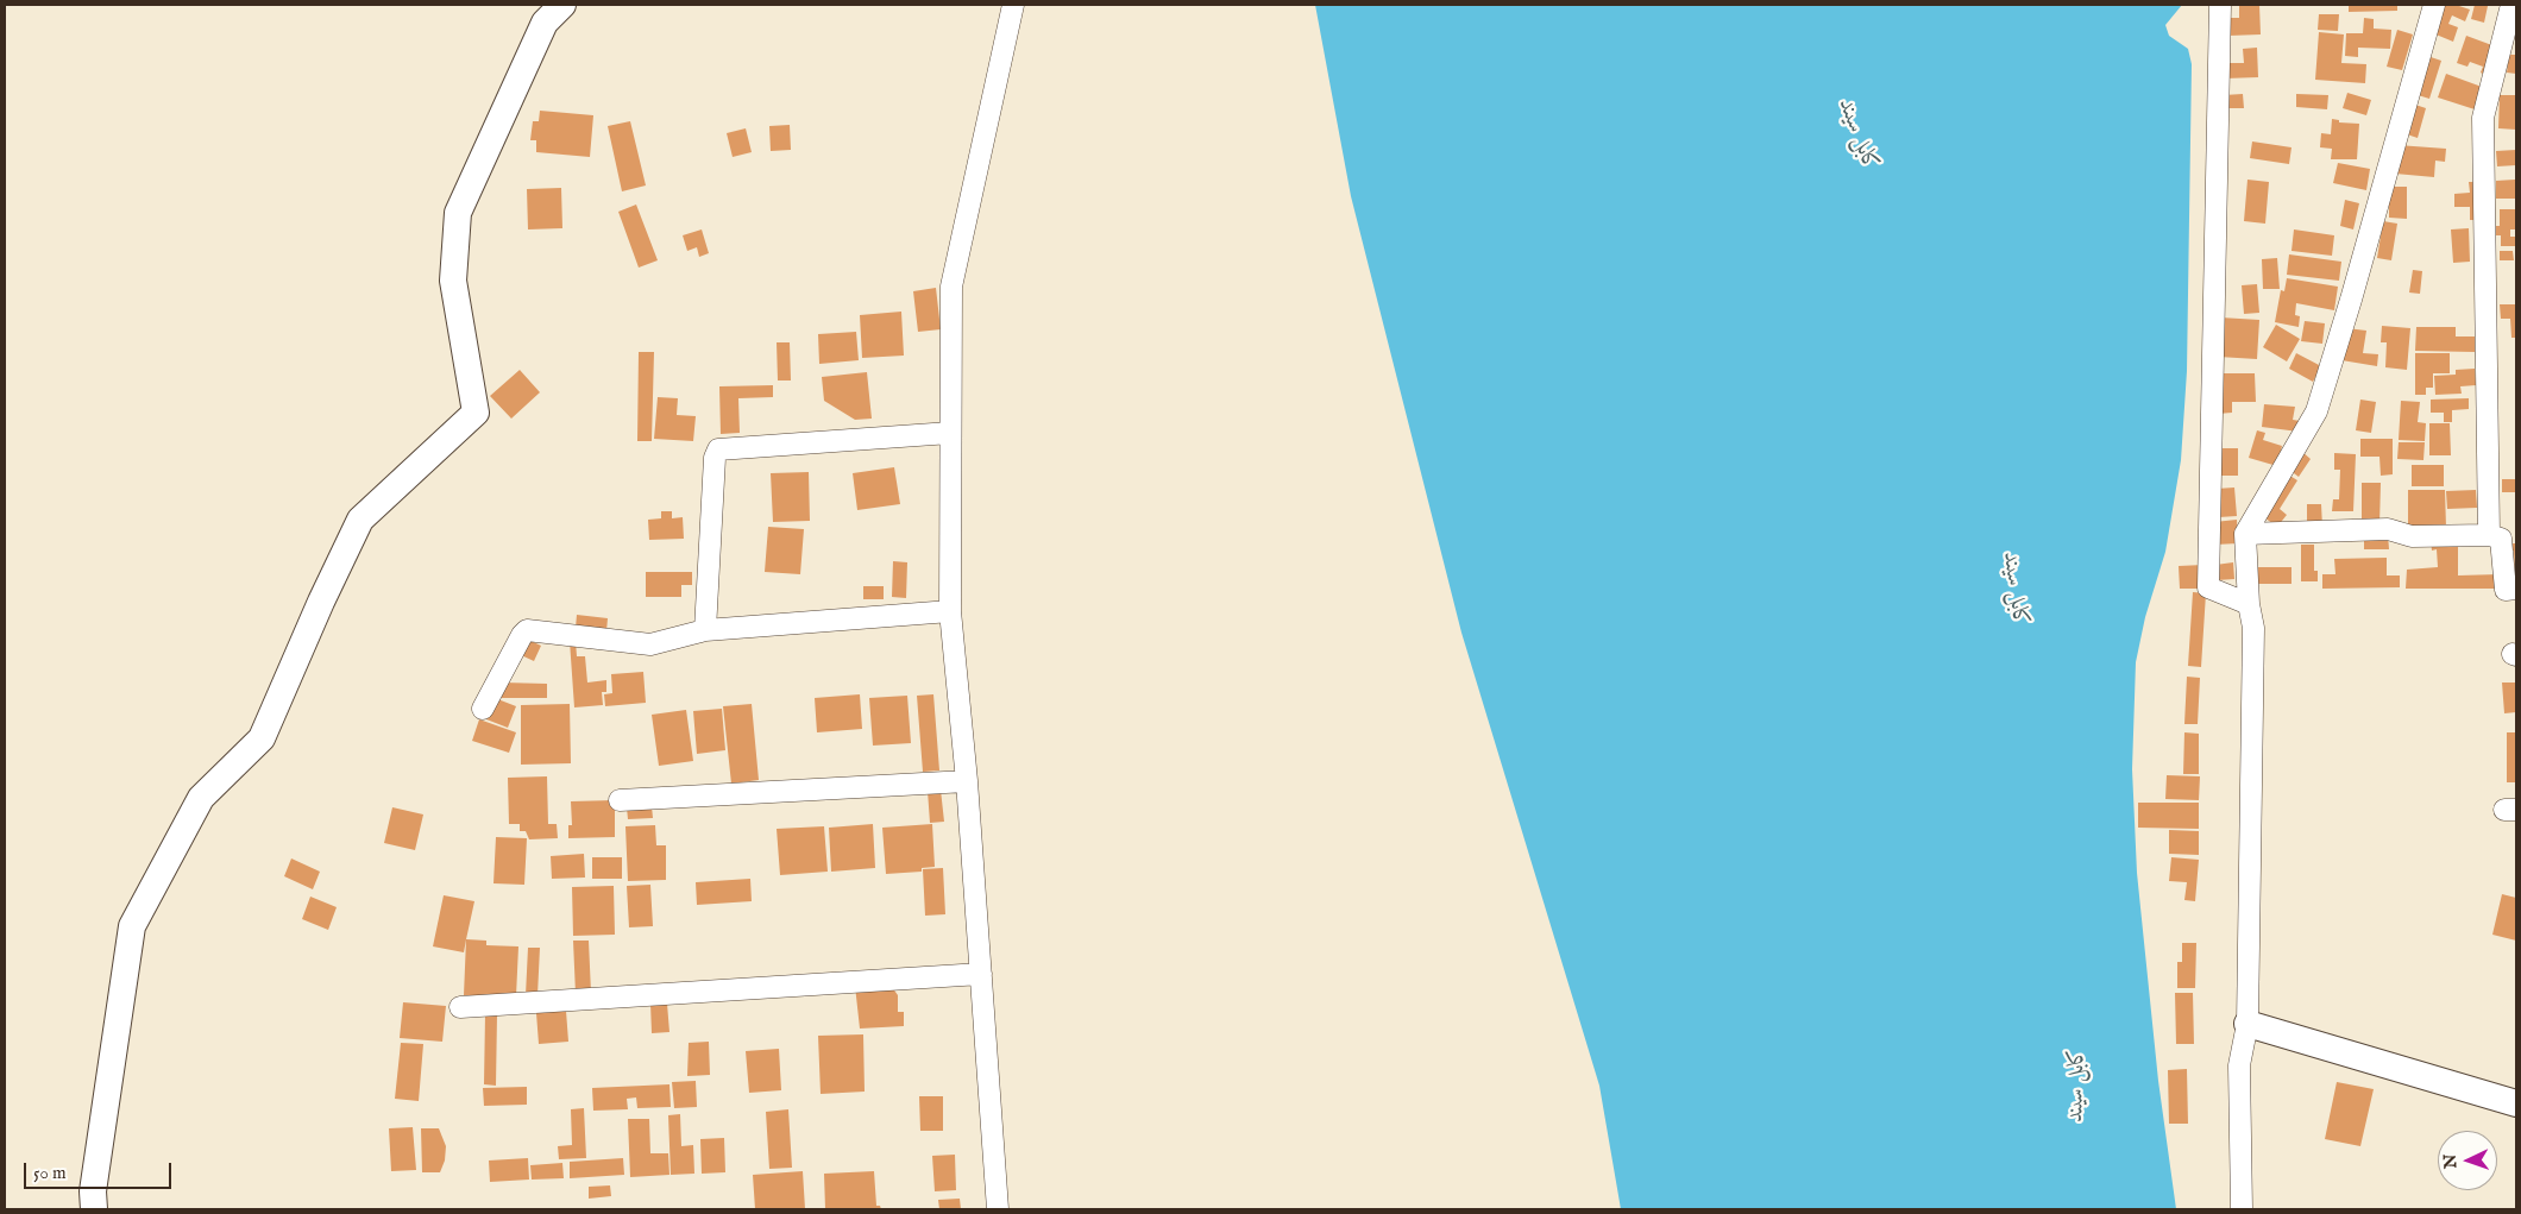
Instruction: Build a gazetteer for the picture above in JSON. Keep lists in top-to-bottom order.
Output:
{
  "water": ["کابل سيند"],
  "scale_bar": "50 m",
  "north": "left"
}
